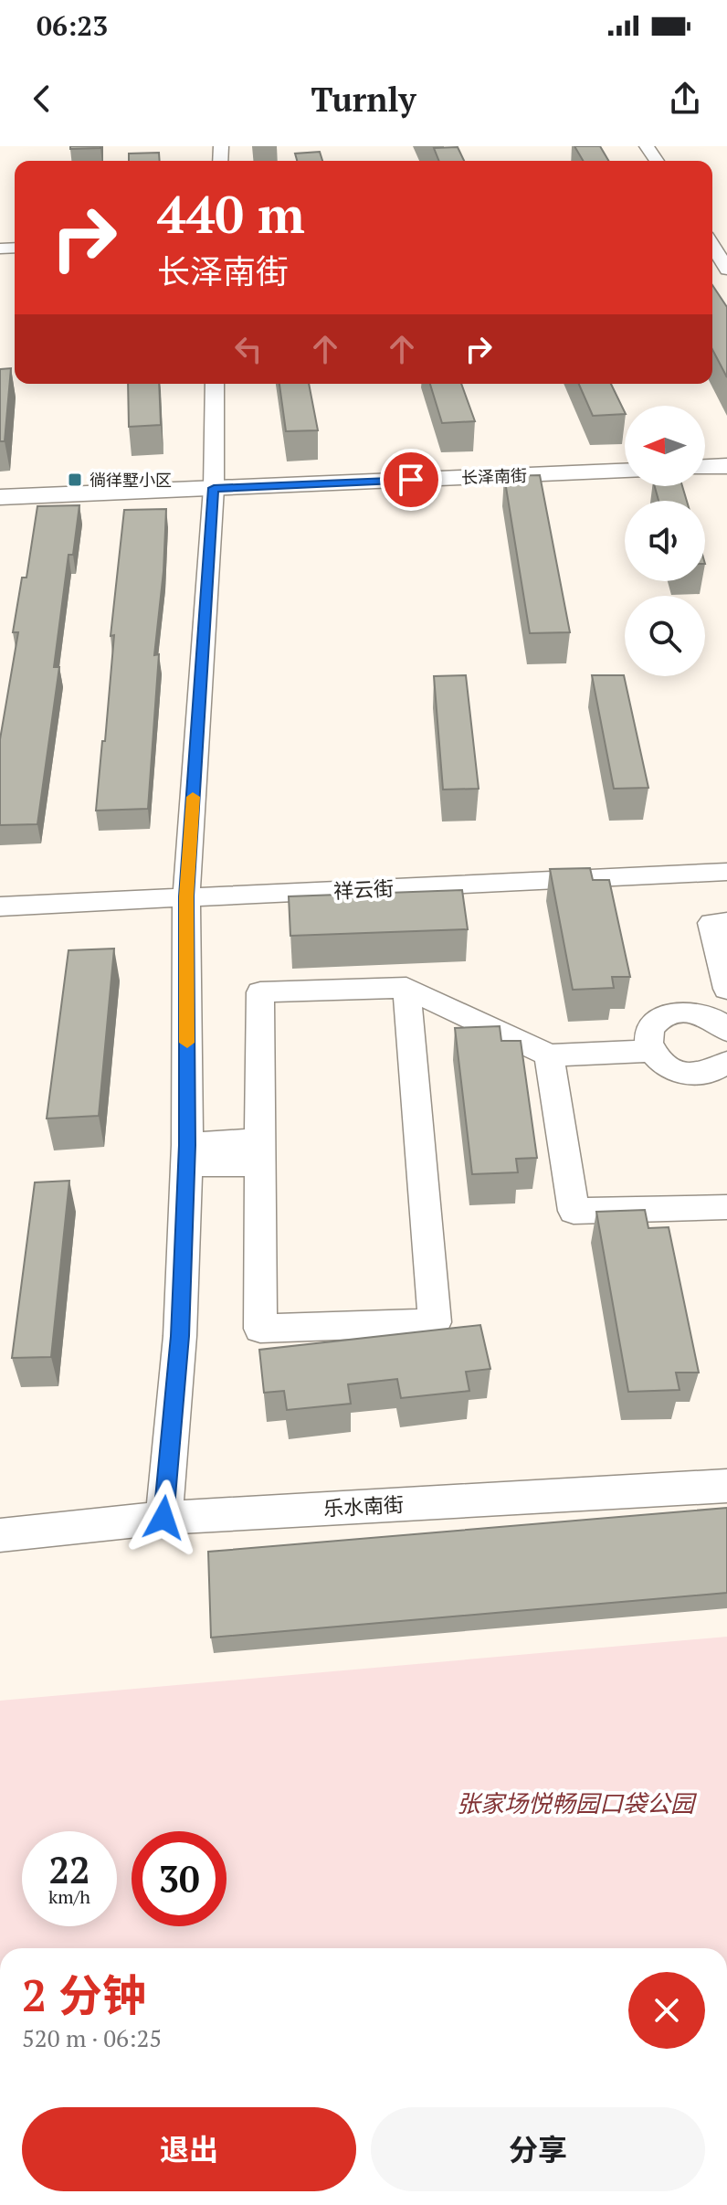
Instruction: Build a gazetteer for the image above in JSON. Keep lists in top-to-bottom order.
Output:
{
  "streets": {
    "street": ["长泽南街", "祥云街", "乐水南街"]
  },
  "parks": ["张家场悦畅园口袋公园"],
  "places": {
    "transit": ["徜徉墅小区"]
  },
  "north": "left",
  "page": {
    "status": "06:23",
    "header": "Turnly",
    "turn": ["440 m", "长泽南街"],
    "speed": "22 km/h",
    "limit": "30",
    "heading": ["2 分钟", "520 m · 06:25"],
    "buttons": ["退出", "分享"]
  }
}
